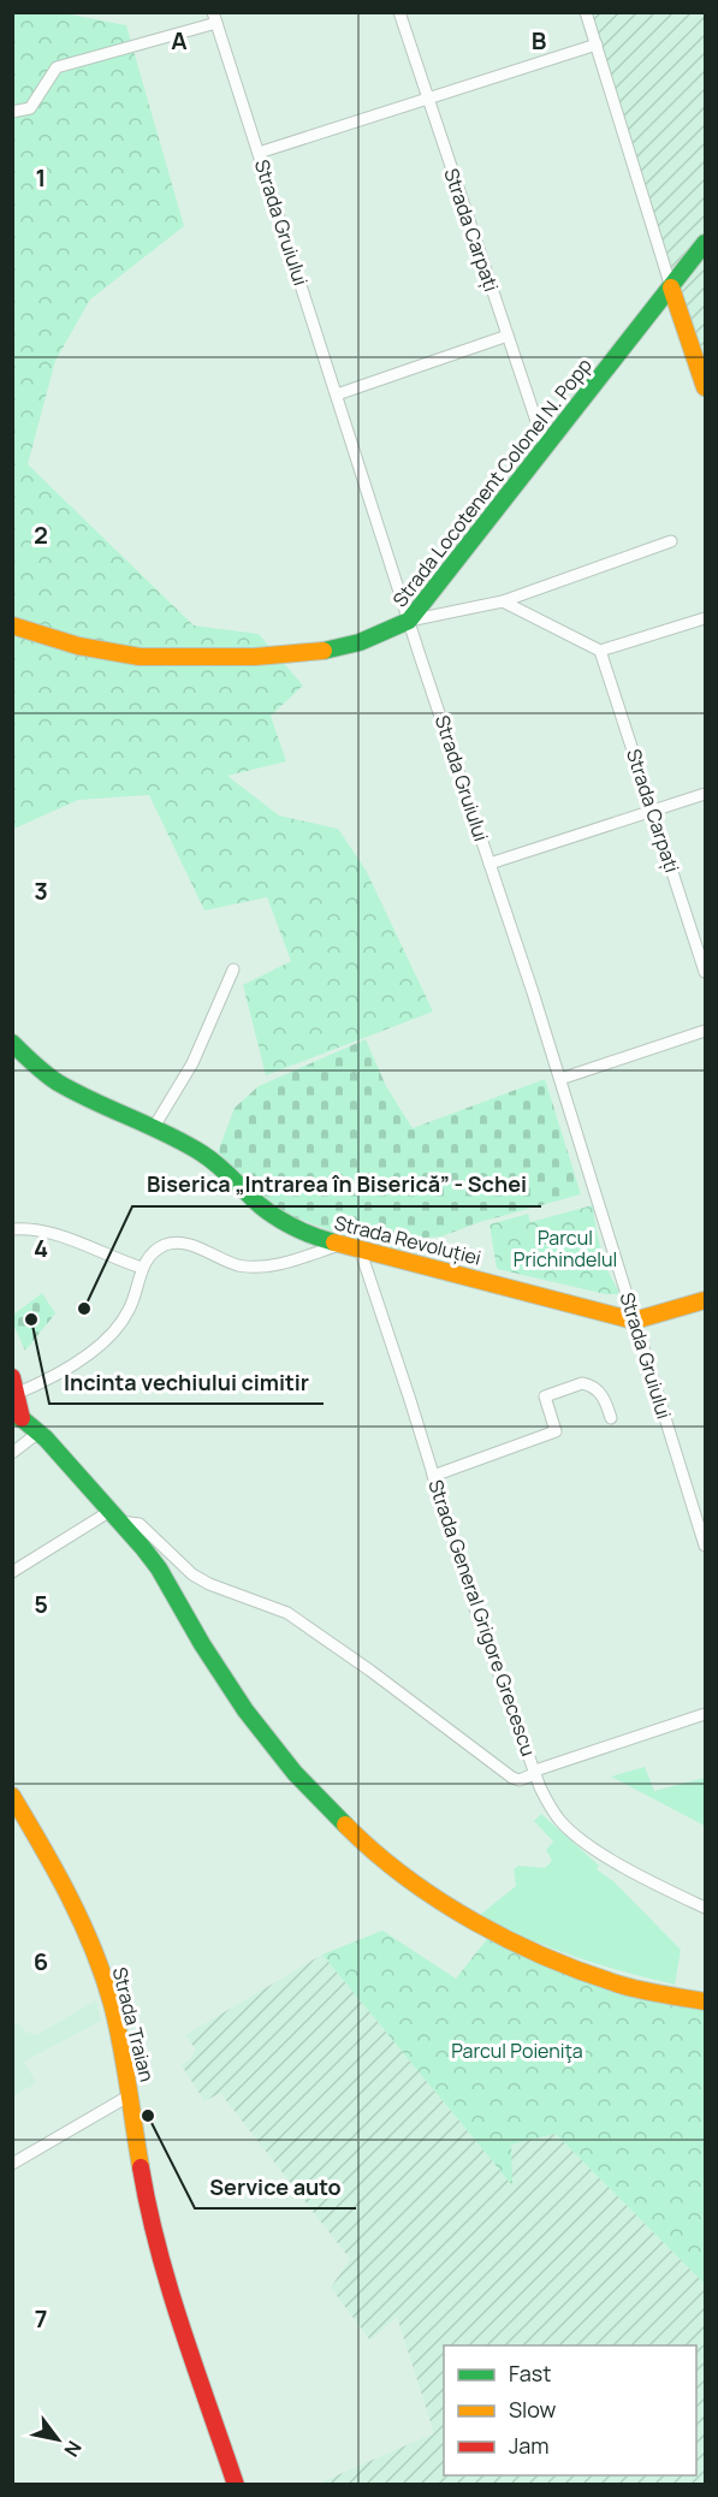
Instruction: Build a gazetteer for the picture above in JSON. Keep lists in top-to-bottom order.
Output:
{
  "streets": {
    "main road": ["Strada Locotenent Colonel N. Popp", "Strada Revoluției", "Strada Traian"],
    "street": ["Strada Gruiului", "Strada Carpați", "Strada General Grigore Grecescu"]
  },
  "crossings": [
    ["Strada Gruiului", "Strada Locotenent Colonel N. Popp"],
    ["Strada Gruiului", "Strada Revoluției"],
    ["Strada Carpați", "Strada Locotenent Colonel N. Popp"],
    ["Strada Revoluției", "Strada General Grigore Grecescu"]
  ],
  "parks": ["Parcul Prichindelul", "Parcul Poieniţa"],
  "places": ["Biserica „Intrarea în Biserică” - Schei", "Incinta vechiului cimitir", "Service auto"],
  "legend": ["Fast", "Slow", "Jam"],
  "north": "bottom right",
  "grid": {
    "columns": ["A", "B"],
    "rows": [
      "1",
      "2",
      "3",
      "4",
      "5",
      "6",
      "7"
    ]
  }
}
